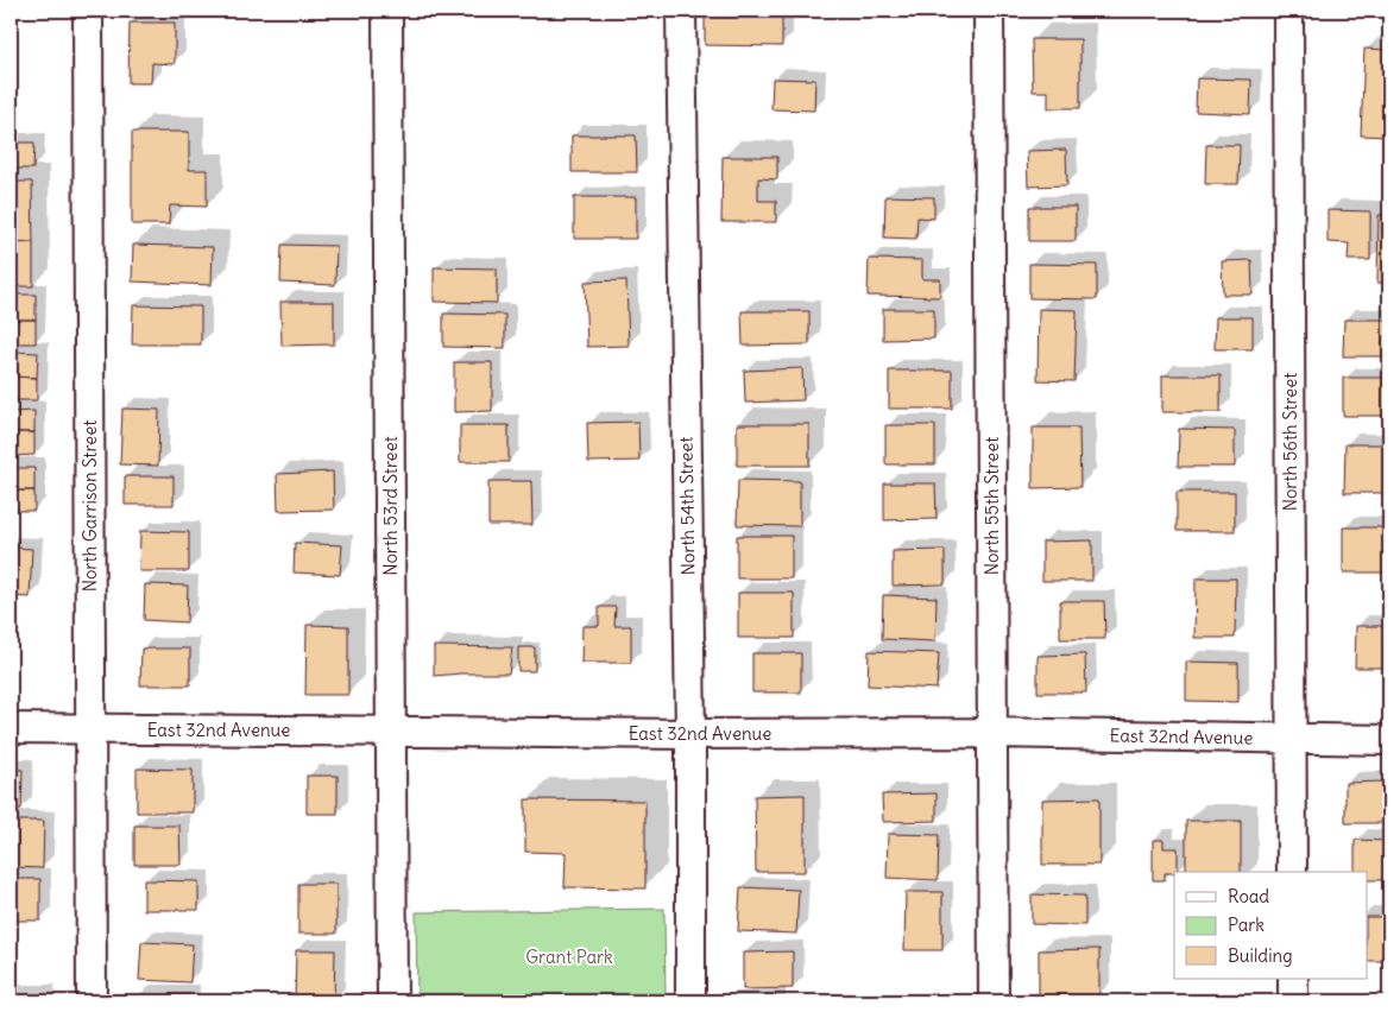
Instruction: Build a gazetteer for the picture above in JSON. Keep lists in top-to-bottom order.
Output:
{
  "streets": {
    "street": [
      "North 56th Street",
      "North Garrison Street",
      "North 53rd Street",
      "North 54th Street",
      "North 55th Street",
      "East 32nd Avenue"
    ]
  },
  "crossings": [
    ["North 56th Street", "East 32nd Avenue"],
    ["North Garrison Street", "East 32nd Avenue"],
    ["North 53rd Street", "East 32nd Avenue"],
    ["North 54th Street", "East 32nd Avenue"],
    ["North 55th Street", "East 32nd Avenue"]
  ],
  "parks": ["Grant Park"],
  "legend": ["Road", "Park", "Building"]
}
